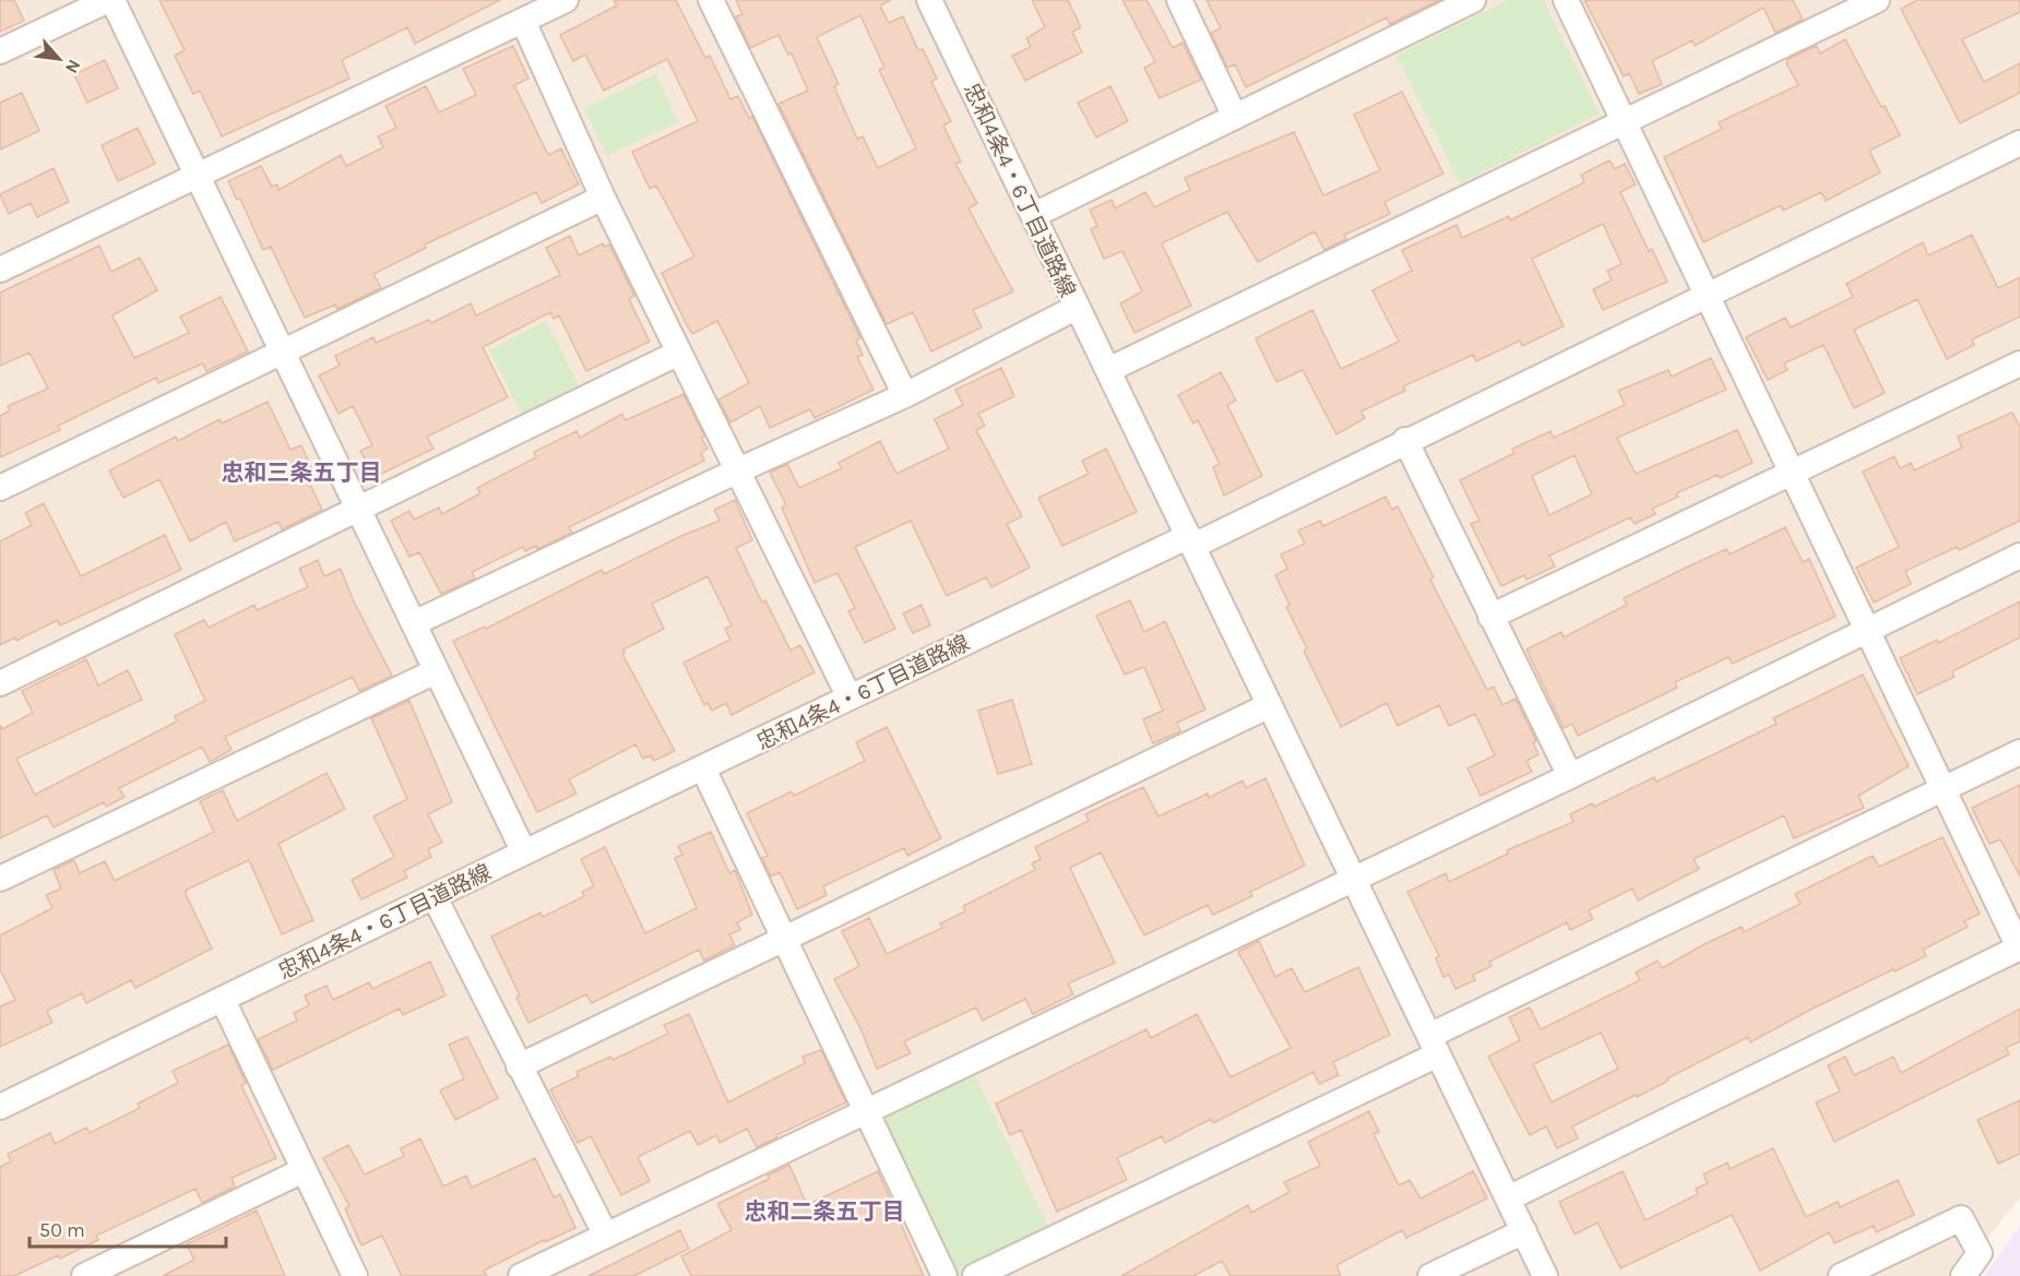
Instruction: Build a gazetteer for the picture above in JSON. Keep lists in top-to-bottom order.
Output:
{
  "streets": {
    "street": ["忠和4条4・6丁目道路線"]
  },
  "districts": ["忠和三条五丁目", "忠和二条五丁目"],
  "scale_bar": "50 m",
  "north": "bottom right"
}
